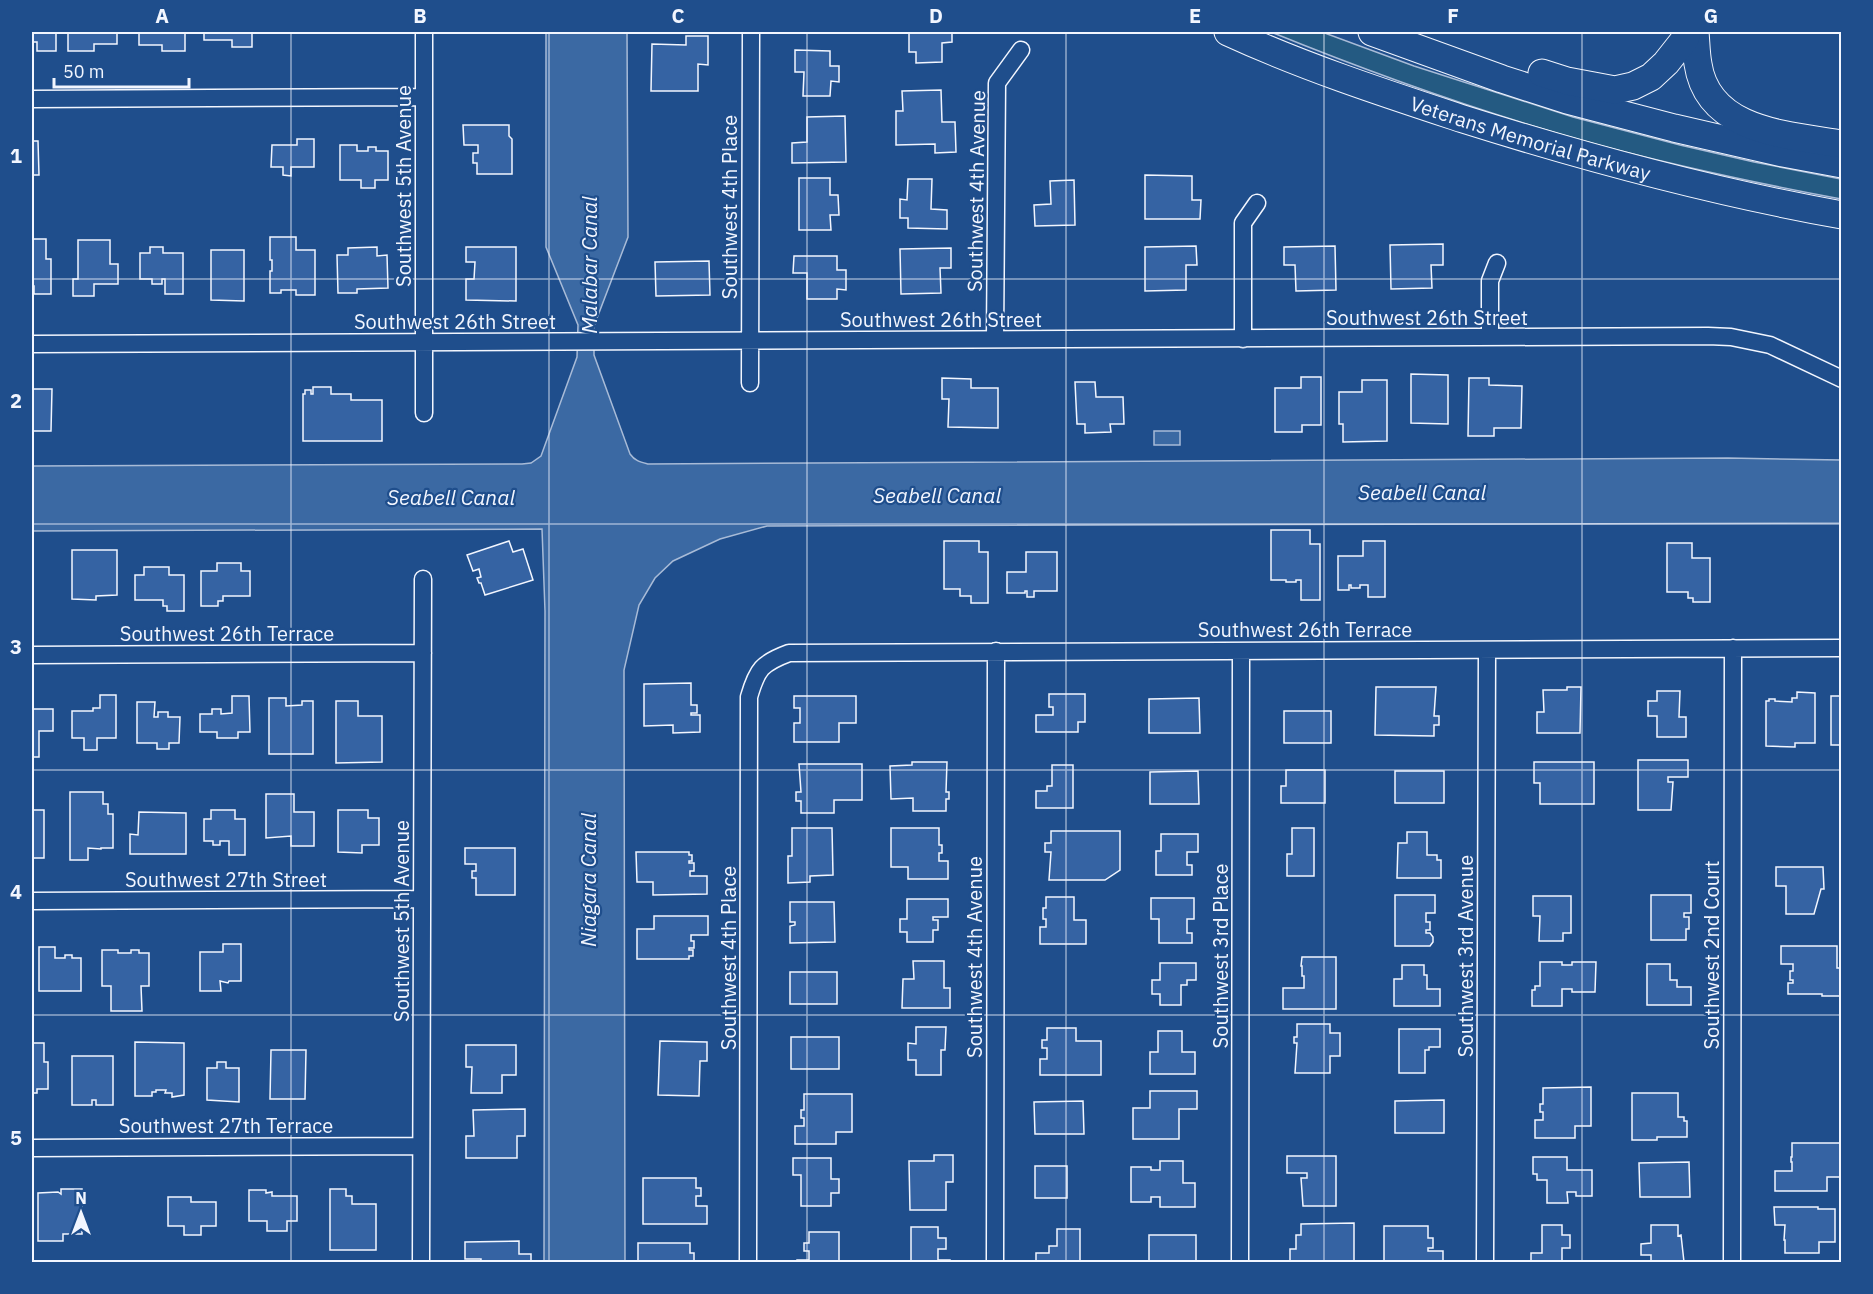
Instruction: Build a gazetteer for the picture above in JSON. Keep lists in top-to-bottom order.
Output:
{
  "streets": {
    "highway": ["Veterans Memorial Parkway"],
    "street": [
      "Southwest 5th Avenue",
      "Southwest 4th Avenue",
      "Southwest 4th Place",
      "Southwest 26th Street",
      "Southwest 26th Terrace",
      "Southwest 27th Street",
      "Southwest 2nd Court",
      "Southwest 3rd Place",
      "Southwest 3rd Avenue",
      "Southwest 27th Terrace"
    ]
  },
  "crossings": [
    ["Southwest 5th Avenue", "Southwest 26th Street"],
    ["Southwest 5th Avenue", "Southwest 26th Terrace"],
    ["Southwest 5th Avenue", "Southwest 27th Street"],
    ["Southwest 5th Avenue", "Southwest 27th Terrace"],
    ["Southwest 4th Avenue", "Southwest 26th Street"],
    ["Southwest 4th Avenue", "Southwest 26th Terrace"],
    ["Southwest 4th Place", "Southwest 26th Street"],
    ["Southwest 4th Place", "Southwest 26th Terrace"],
    ["Southwest 26th Terrace", "Southwest 2nd Court"],
    ["Southwest 26th Terrace", "Southwest 3rd Place"],
    ["Southwest 26th Terrace", "Southwest 3rd Avenue"]
  ],
  "water": ["Malabar Canal", "Seabell Canal", "Niagara Canal"],
  "scale_bar": "50 m",
  "north": "top",
  "grid": {
    "columns": [
      "A",
      "B",
      "C",
      "D",
      "E",
      "F",
      "G"
    ],
    "rows": [
      "1",
      "2",
      "3",
      "4",
      "5"
    ]
  }
}
